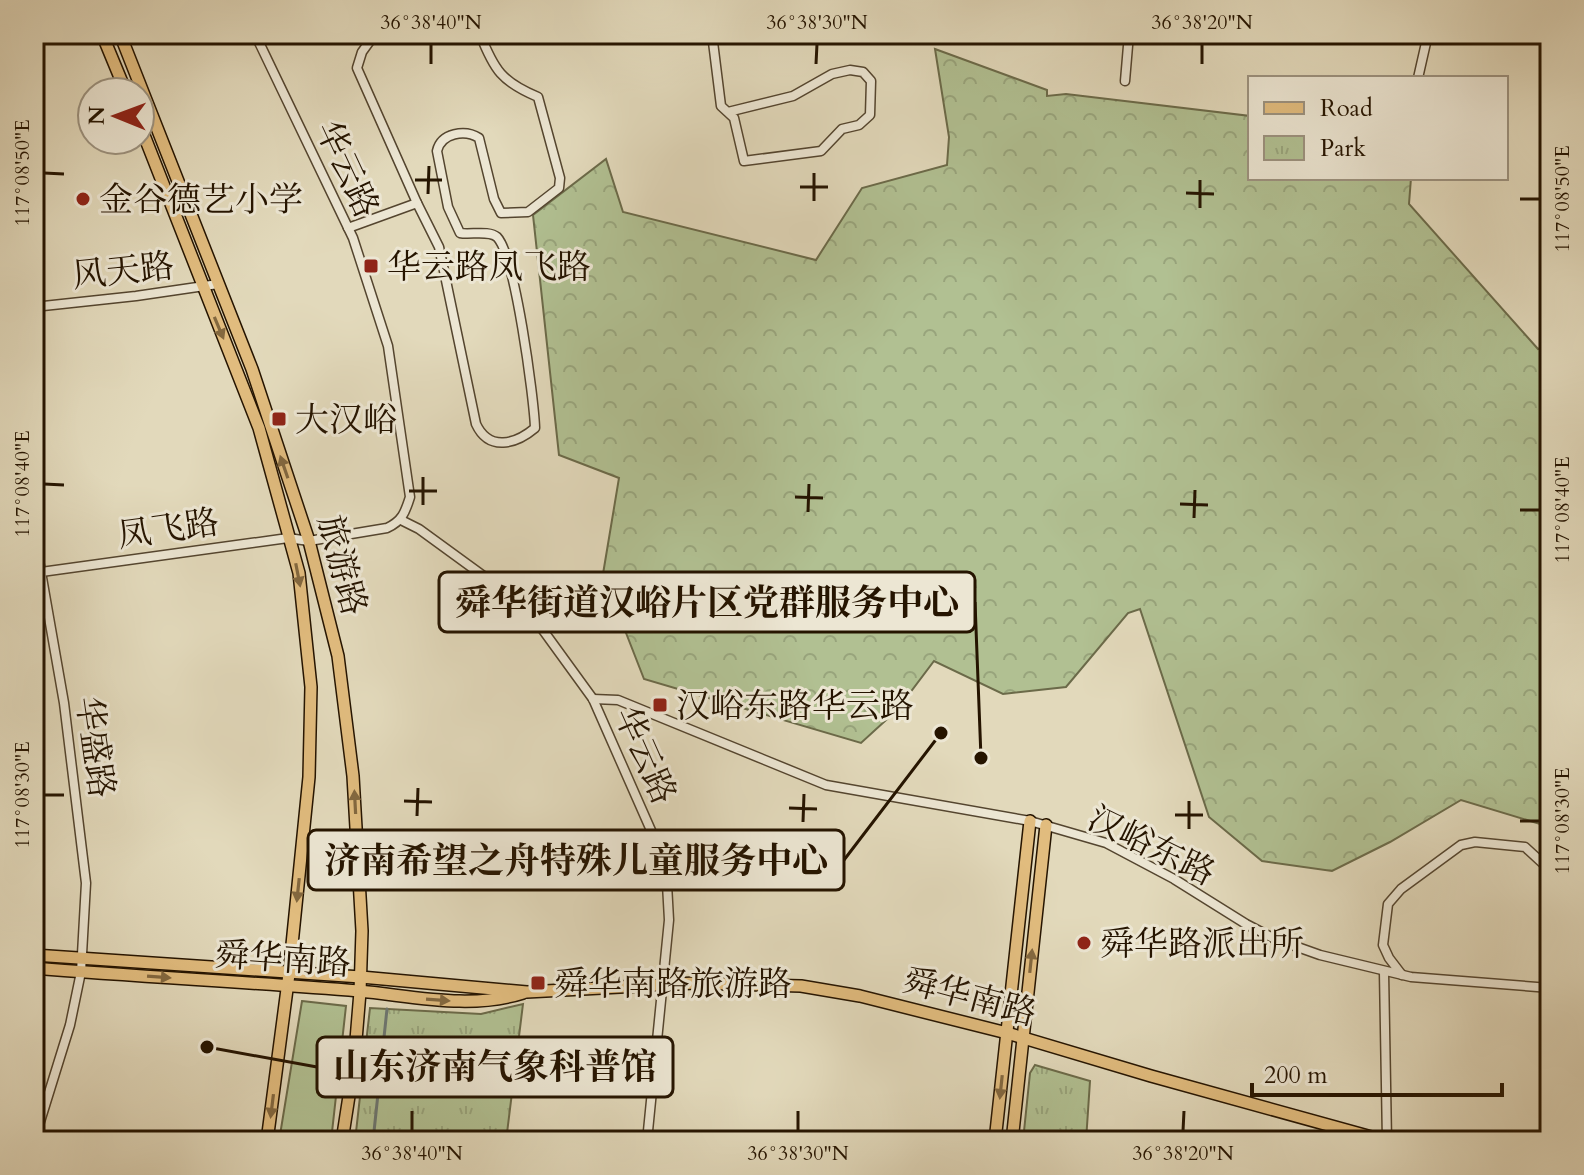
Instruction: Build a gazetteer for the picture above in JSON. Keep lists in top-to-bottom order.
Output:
{
  "streets": {
    "main road": ["旅游路", "舜华南路"],
    "street": [
      "华云路",
      "风天路",
      "凤飞路",
      "华盛路",
      "汉峪东路"
    ]
  },
  "crossings": [
    ["华云路", "汉峪东路"],
    ["华云路", "舜华南路"],
    ["风天路", "旅游路"],
    ["凤飞路", "旅游路"],
    ["凤飞路", "华盛路"],
    ["旅游路", "舜华南路"],
    ["华盛路", "舜华南路"]
  ],
  "places": {
    "other": [
      "金谷德艺小学",
      "济南希望之舟特殊儿童服务中心",
      "舜华街道汉峪片区党群服务中心",
      "舜华路派出所",
      "山东济南气象科普馆"
    ],
    "transit": [
      "华云路凤飞路",
      "大汉峪",
      "汉峪东路华云路",
      "舜华南路旅游路"
    ]
  },
  "legend": ["Road", "Park"],
  "scale_bar": "200 m",
  "north": "left",
  "coordinates": [
    "36°38'40\"N",
    "36°38'30\"N",
    "36°38'20\"N",
    "117°08'50\"E",
    "117°08'40\"E",
    "117°08'30\"E"
  ]
}
